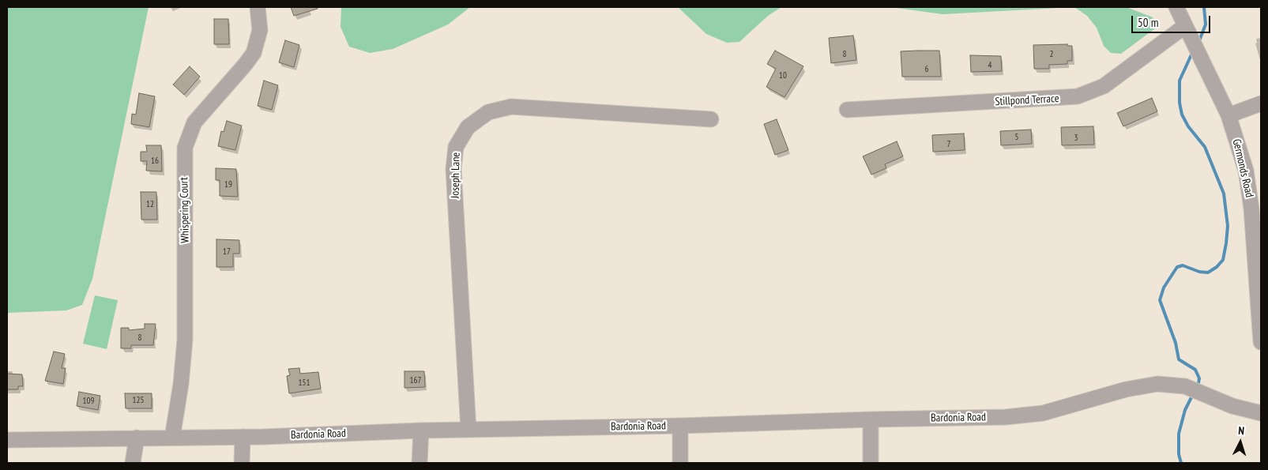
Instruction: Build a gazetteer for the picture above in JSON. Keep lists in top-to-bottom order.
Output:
{
  "streets": {
    "street": [
      "Stillpond Terrace",
      "Germonds Road",
      "Joseph Lane",
      "Whispering Court",
      "Bardonia Road"
    ]
  },
  "crossings": [
    ["Stillpond Terrace", "Germonds Road"],
    ["Joseph Lane", "Bardonia Road"],
    ["Whispering Court", "Bardonia Road"]
  ],
  "house_numbers": [
    "8",
    "2",
    "4",
    "6",
    "10",
    "5",
    "3",
    "7",
    "16",
    "19",
    "12",
    "17",
    "8",
    "167",
    "151",
    "125",
    "109"
  ],
  "scale_bar": "50 m",
  "north": "top"
}
